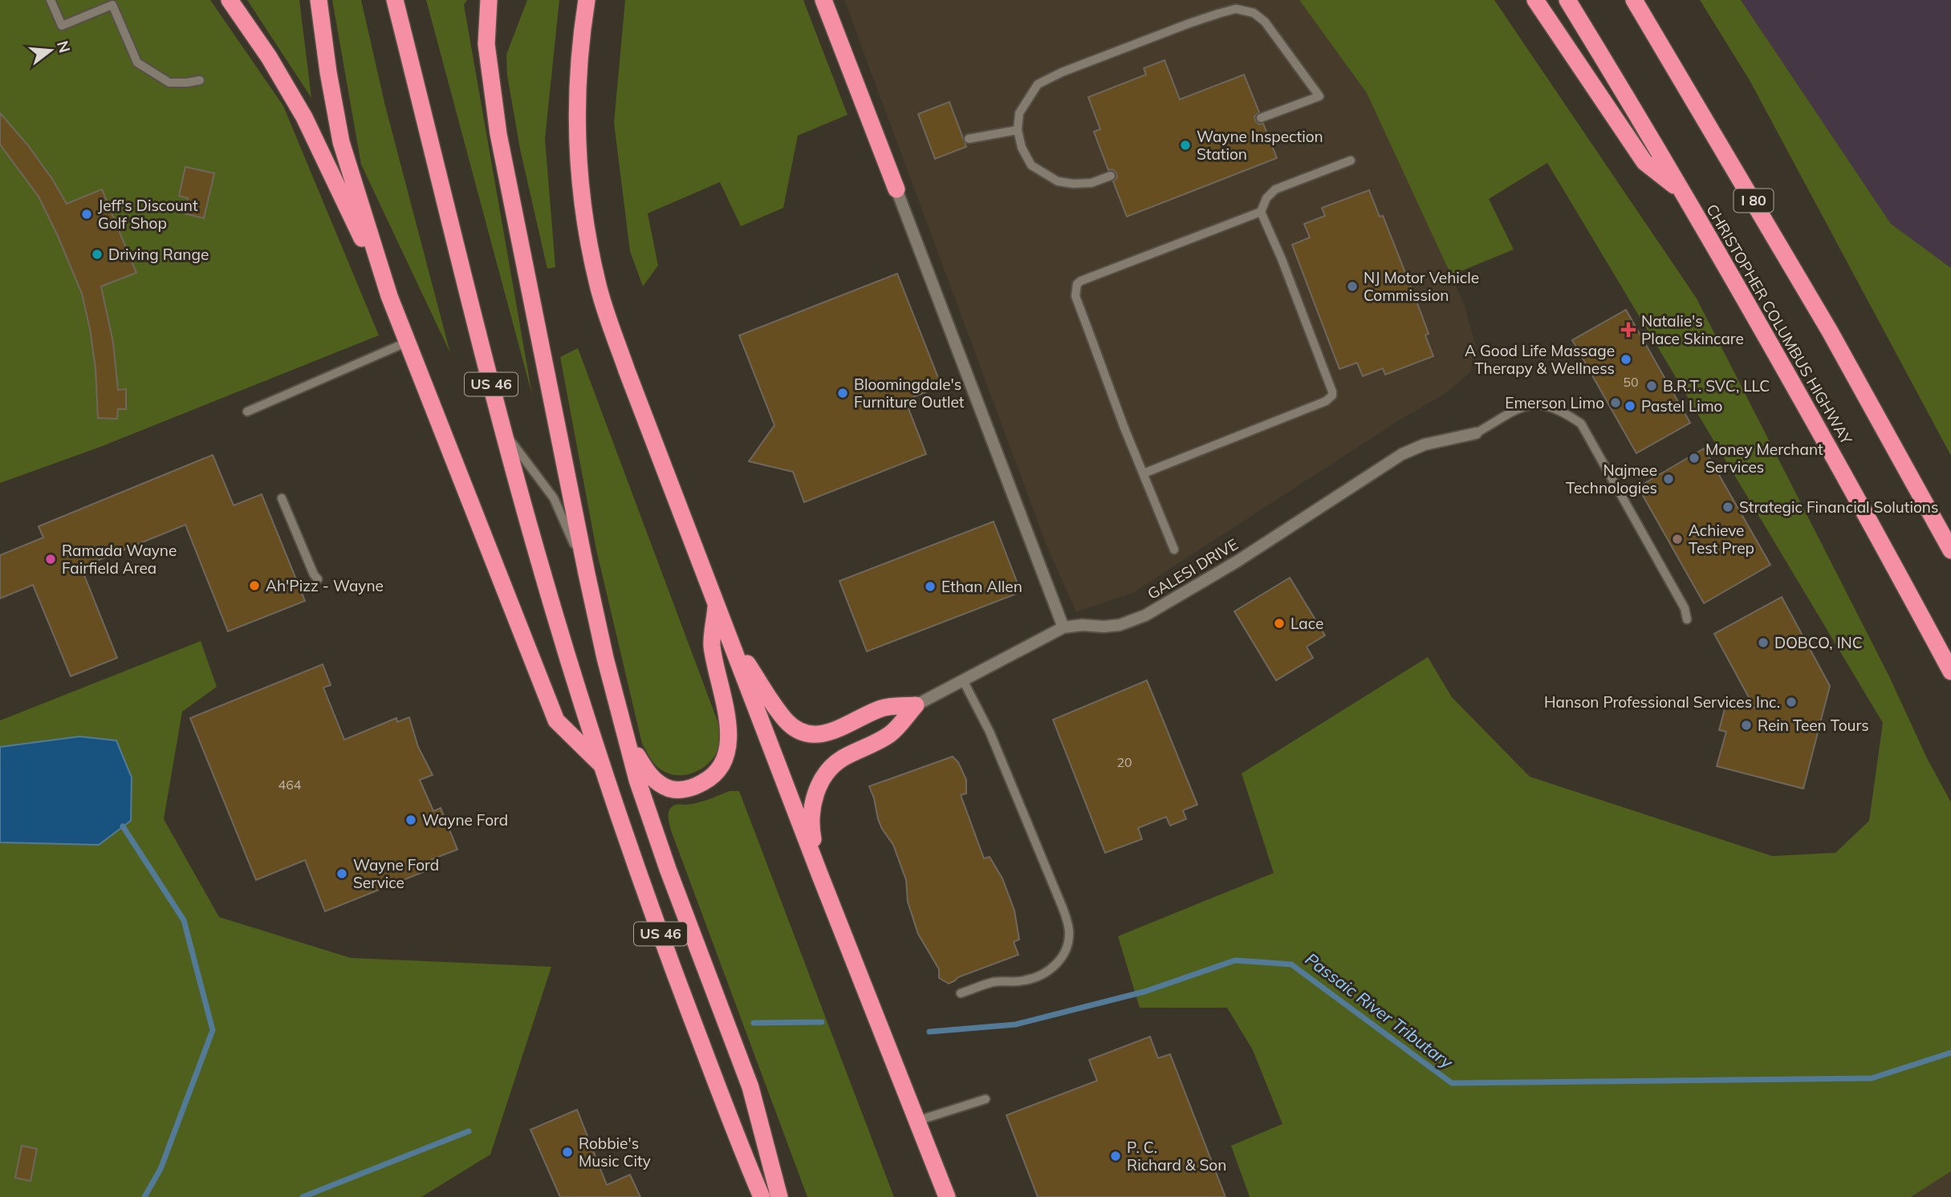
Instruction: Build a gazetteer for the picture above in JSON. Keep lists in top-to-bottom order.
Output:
{
  "streets": {
    "highway": ["I 80", "CHRISTOPHER COLUMBUS HIGHWAY", "US 46"],
    "street": ["GALESI DRIVE"]
  },
  "water": ["Passaic River Tributary"],
  "places": {
    "other": [
      "Wayne Inspection Station",
      "Jeff's Discount Golf Shop",
      "Driving Range",
      "NJ Motor Vehicle Commission",
      "A Good Life Massage Therapy & Wellness",
      "B.R.T. SVC, LLC",
      "Bloomingdale's Furniture Outlet",
      "Emerson Limo",
      "Pastel Limo",
      "Money Merchant Services",
      "Najmee Technologies",
      "Strategic Financial Solutions",
      "Achieve Test Prep",
      "Ramada Wayne Fairfield Area",
      "Ah'Pizz - Wayne",
      "Ethan Allen",
      "Lace",
      "DOBCO, INC",
      "Hanson Professional Services Inc.",
      "Rein Teen Tours",
      "Wayne Ford",
      "Wayne Ford Service",
      "Robbie's Music City",
      "P. C. Richard & Son"
    ],
    "health": ["Natalie's Place Skincare"]
  },
  "house_numbers": ["50", "20", "464"],
  "north": "right"
}
